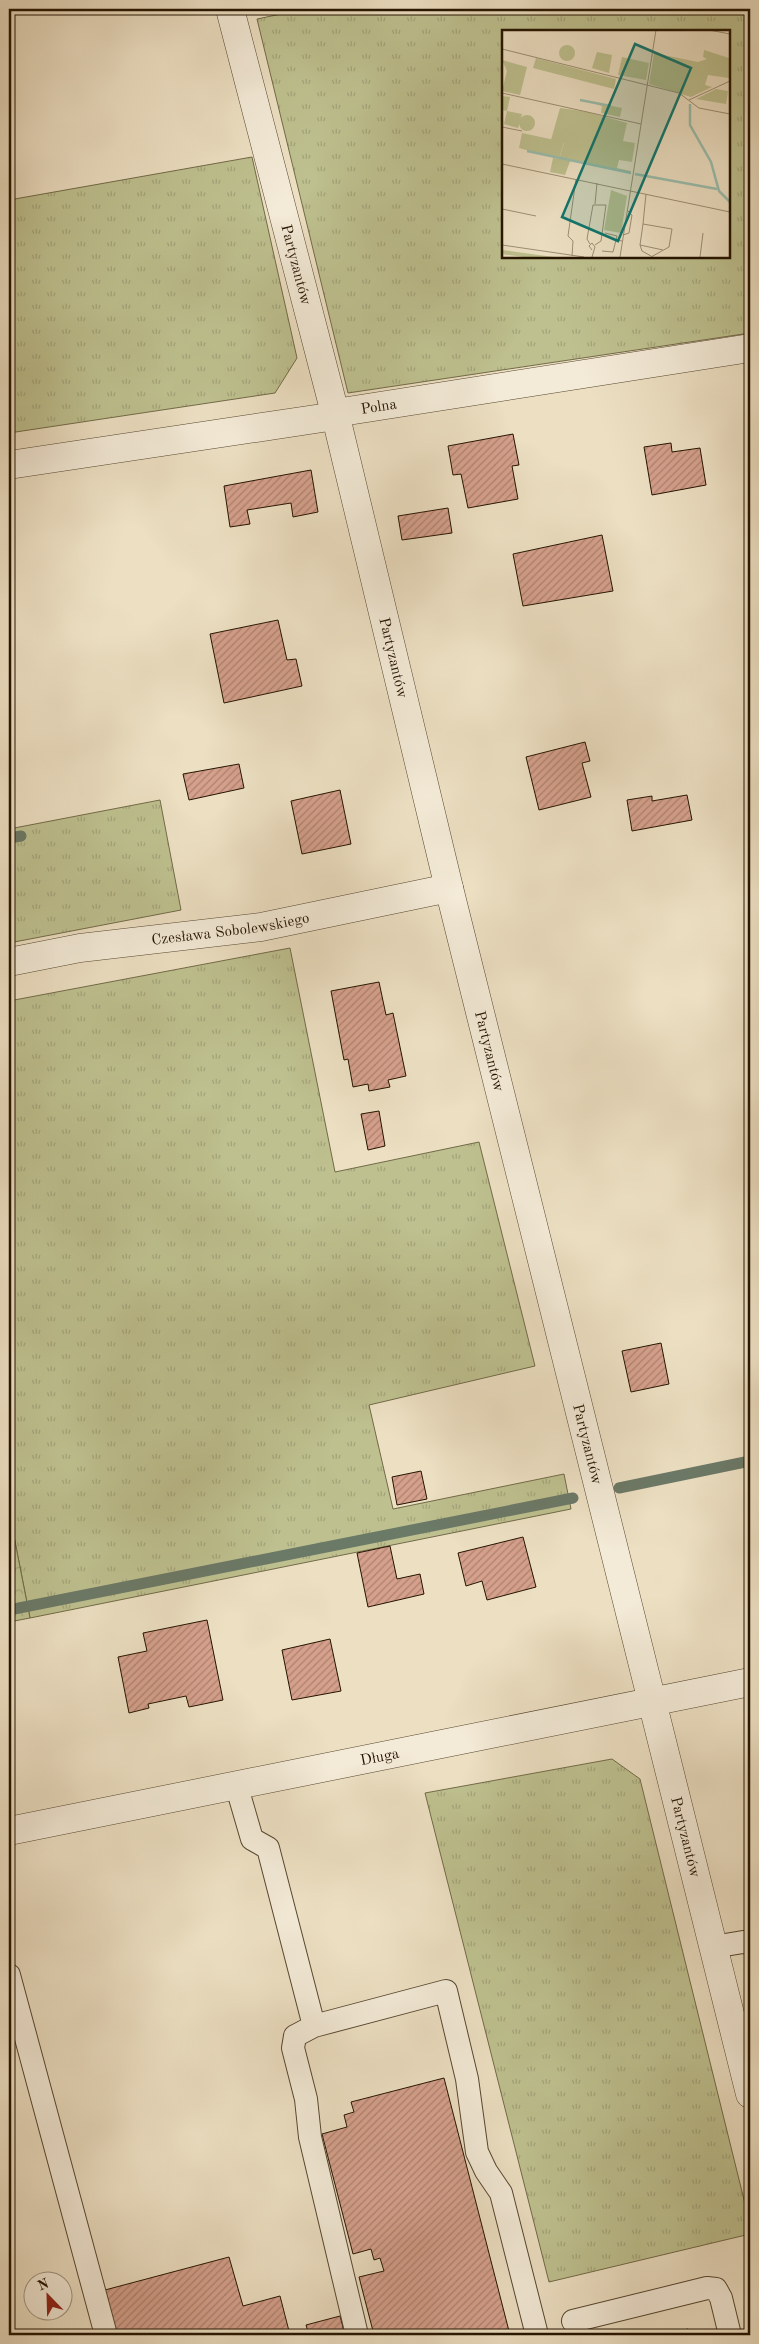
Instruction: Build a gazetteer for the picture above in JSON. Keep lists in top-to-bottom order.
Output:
{
  "streets": {
    "street": [
      "Partyzantów",
      "Polna",
      "Czesława Sobolewskiego",
      "Długa"
    ]
  },
  "crossings": [
    ["Partyzantów", "Polna"],
    ["Partyzantów", "Czesława Sobolewskiego"],
    ["Partyzantów", "Długa"]
  ],
  "north": "top left"
}
